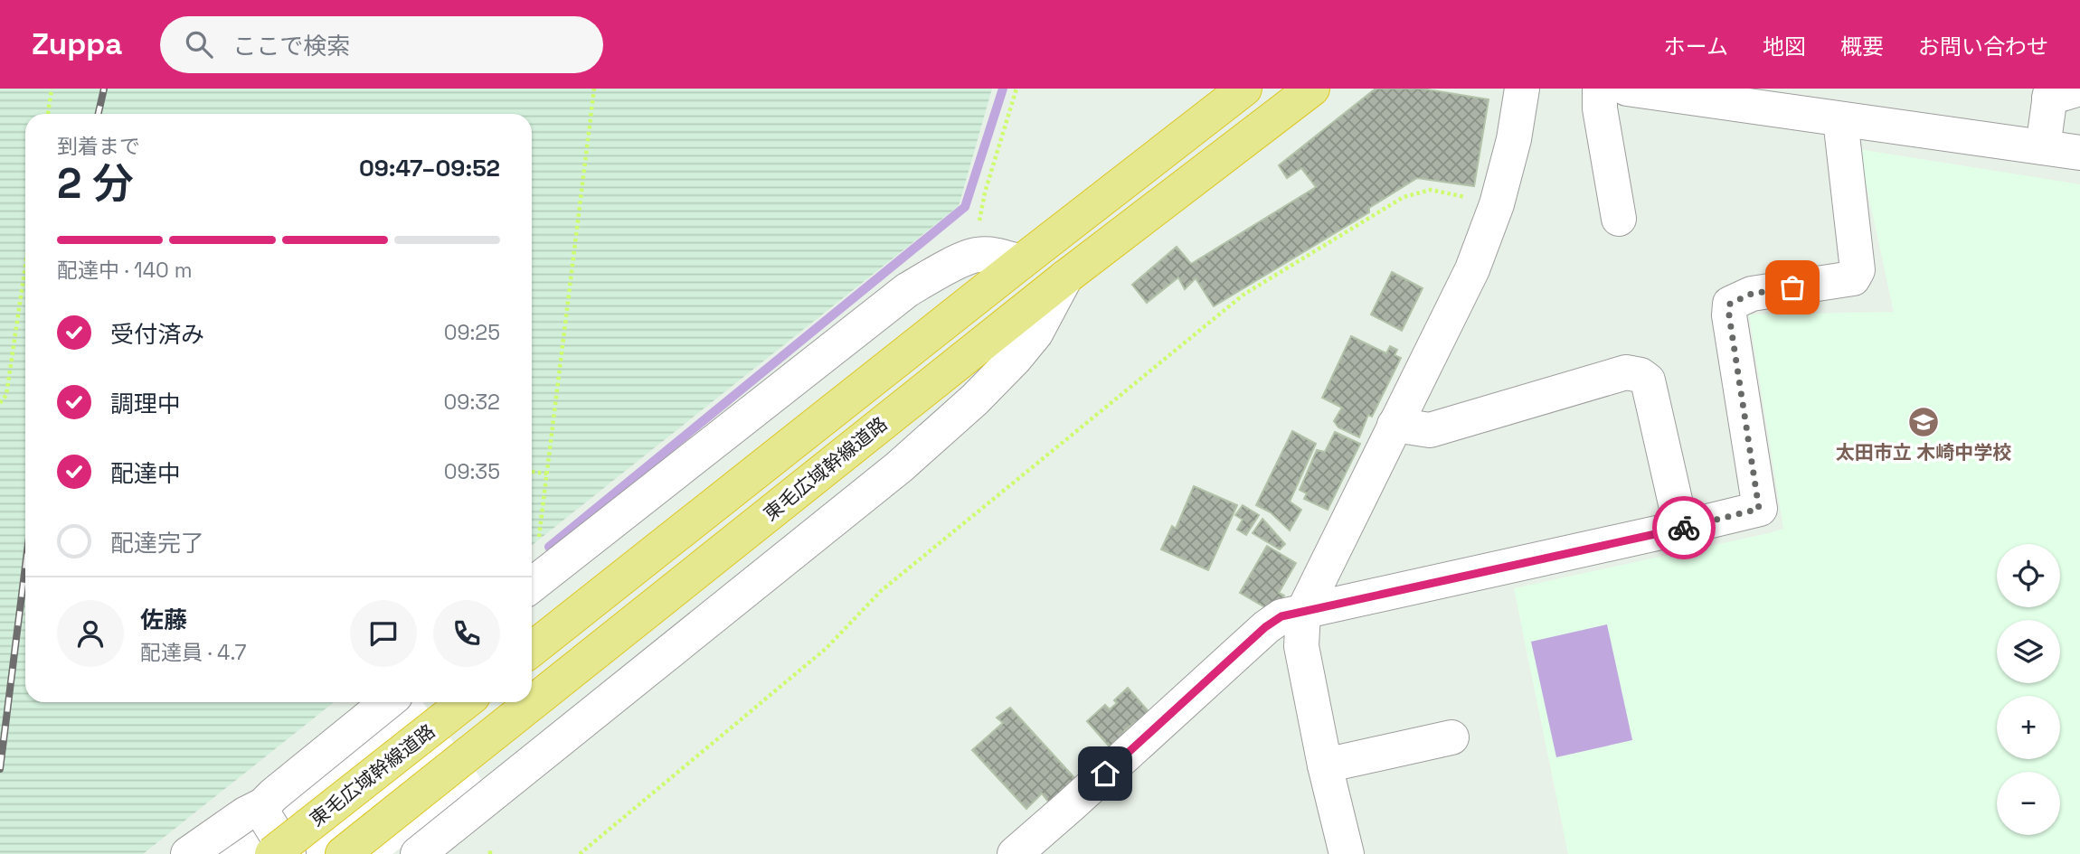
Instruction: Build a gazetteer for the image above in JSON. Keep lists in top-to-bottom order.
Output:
{
  "streets": {
    "highway": ["東毛広域幹線道路"]
  },
  "places": {
    "school or university": ["太田市立 木崎中学校"]
  },
  "page": {
    "header": "Zuppa",
    "search": "ここで検索",
    "nav": [
      "ホーム",
      "地図",
      "概要",
      "お問い合わせ"
    ],
    "heading": ["2 分", "到着まで", "09:47–09:52"],
    "panel": ["佐藤", "配達員 · 4.7"],
    "bar": "配達中 · 140 m",
    "list": [
      ["受付済み", "09:25"],
      ["調理中", "09:32"],
      ["配達中", "09:35"],
      "配達完了"
    ],
    "map_buttons": ["+", "−"]
  }
}
